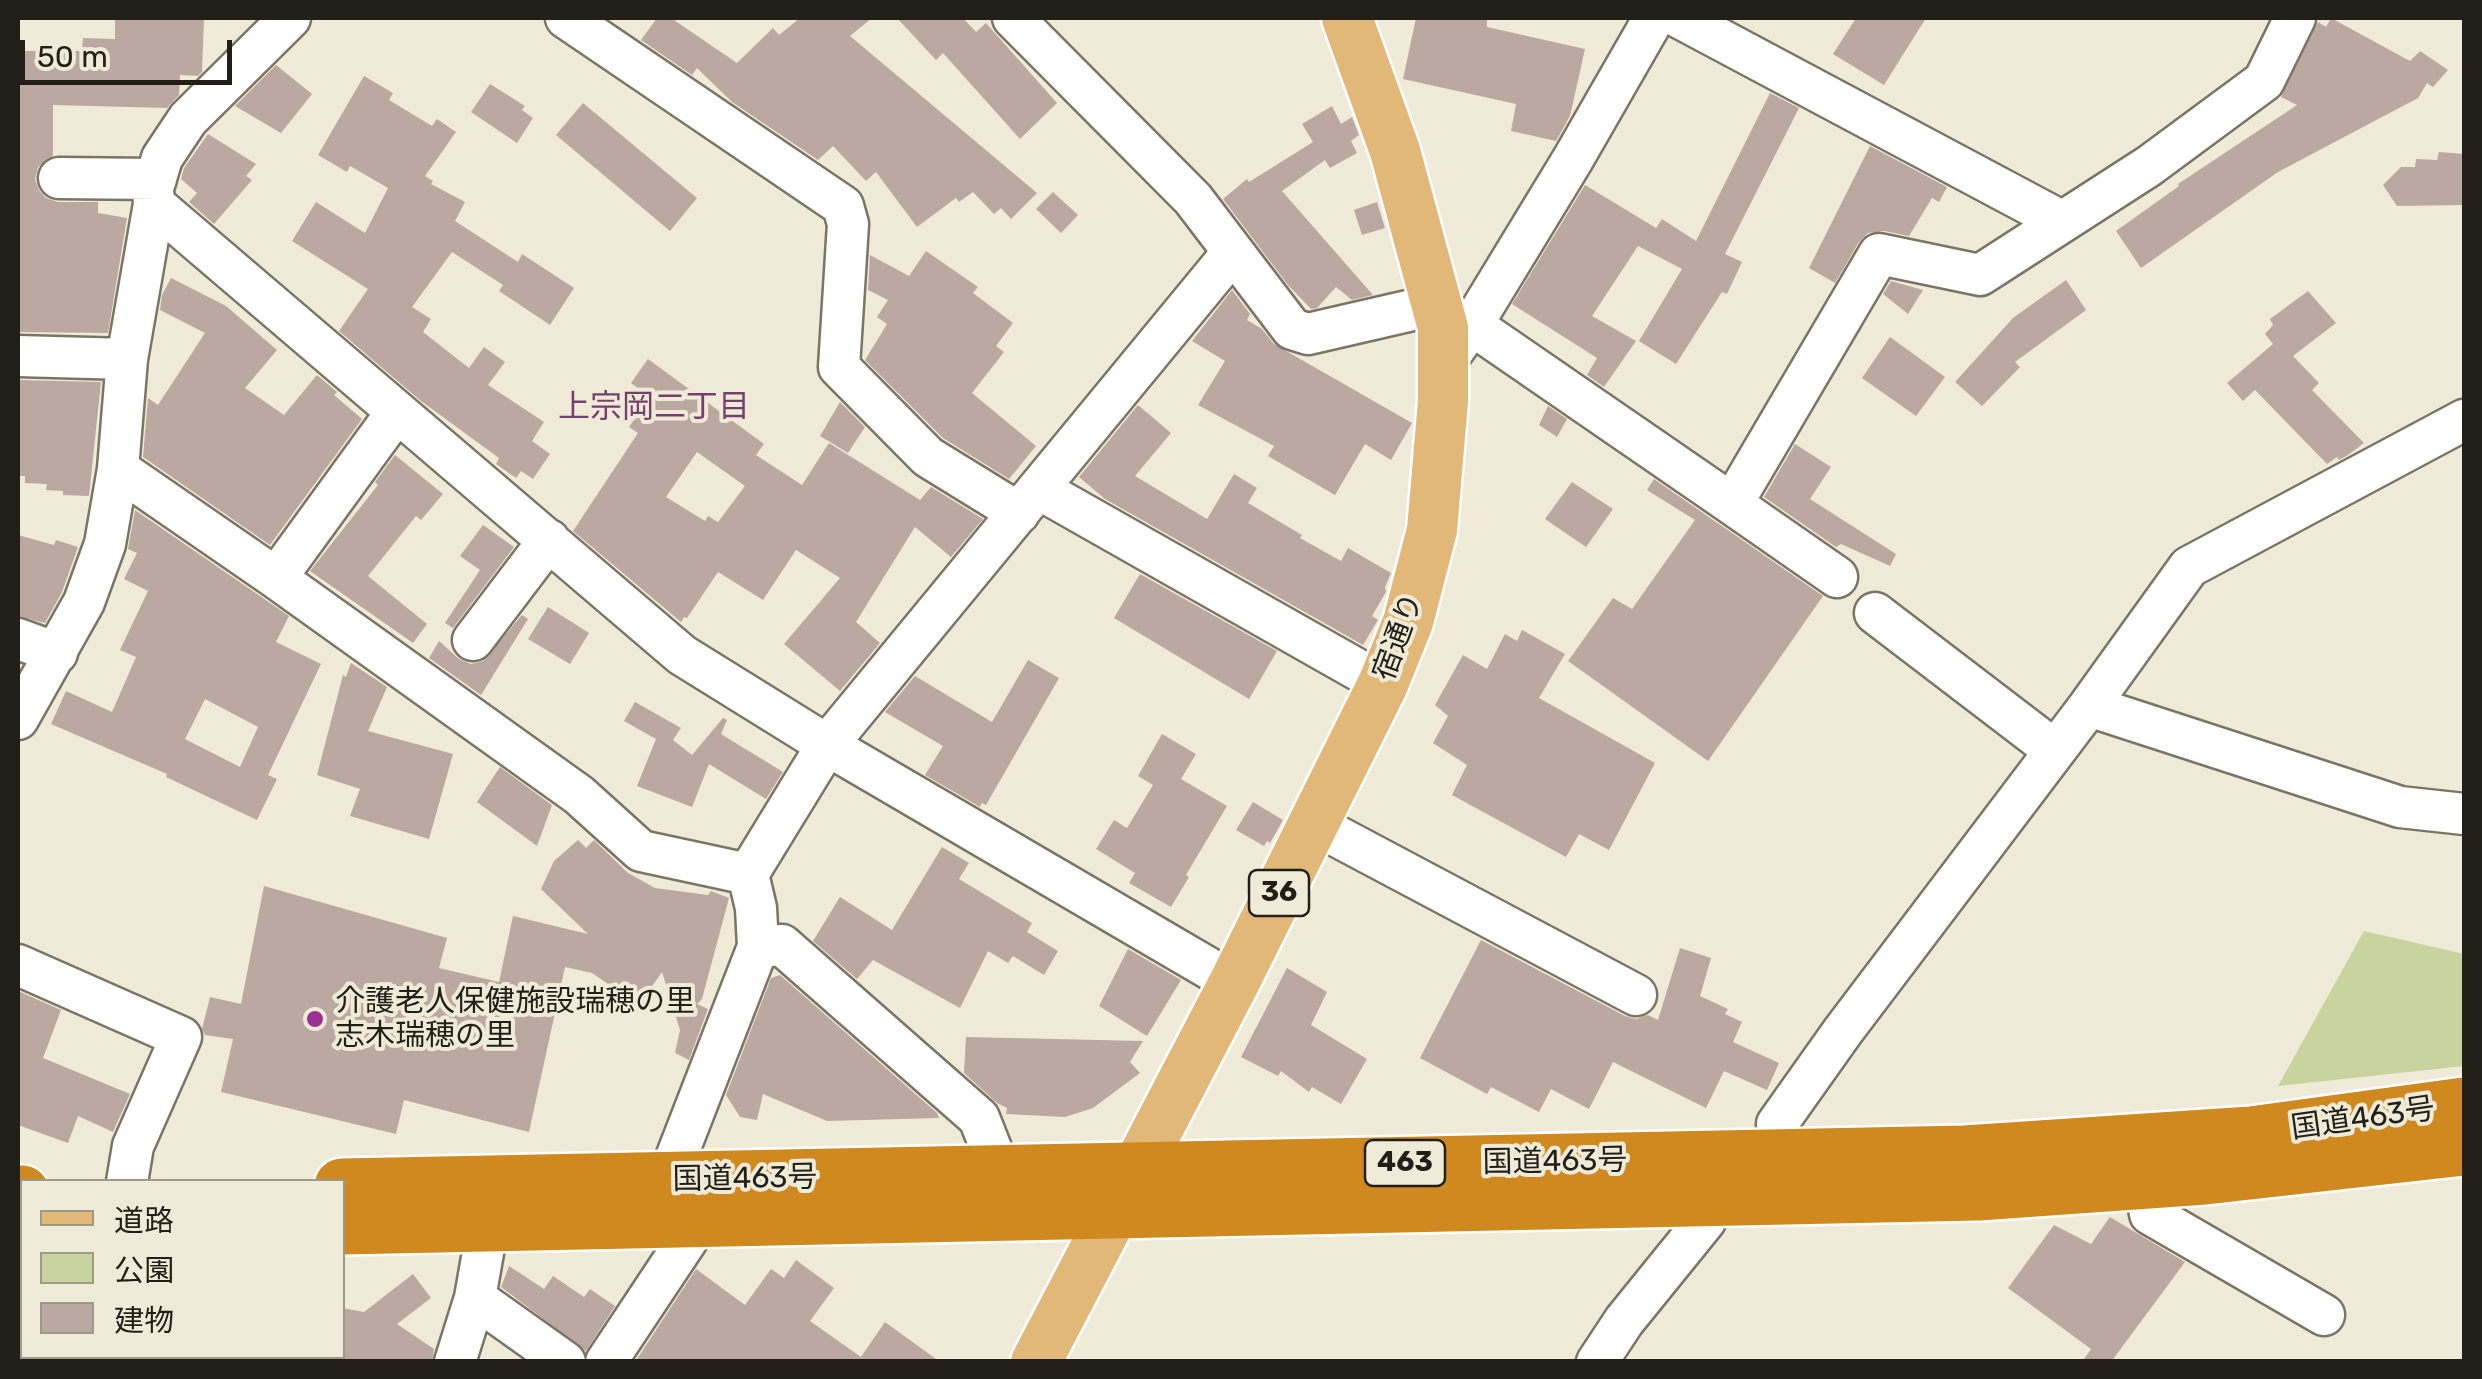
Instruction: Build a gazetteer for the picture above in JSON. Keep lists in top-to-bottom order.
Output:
{
  "streets": {
    "highway": ["国道463号", "463"],
    "main road": ["宿通り", "36"]
  },
  "crossings": [
    ["宿通り", "国道463号"]
  ],
  "districts": ["上宗岡二丁目"],
  "places": ["介護老人保健施設瑞穂の里 志木瑞穂の里"],
  "legend": ["道路", "公園", "建物"],
  "scale_bar": "50 m"
}
